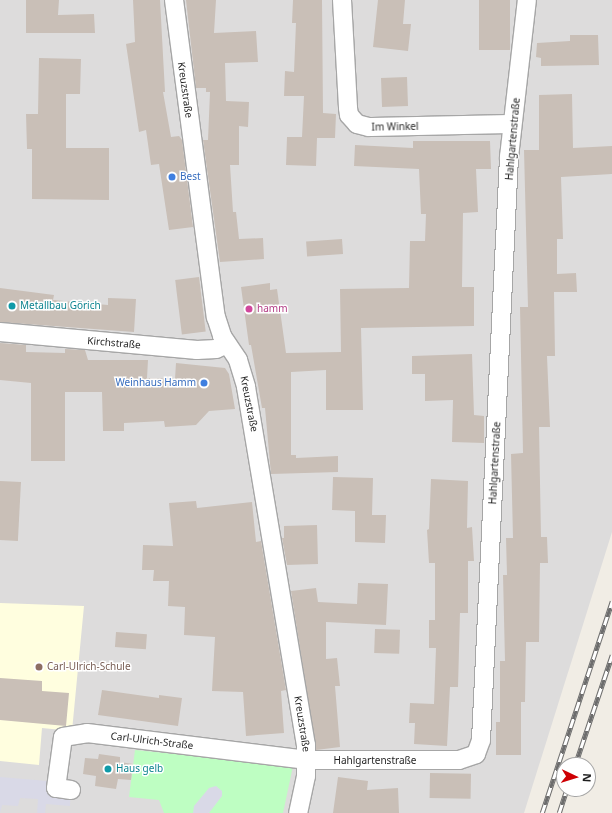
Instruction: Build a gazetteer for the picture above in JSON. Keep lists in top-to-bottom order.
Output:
{
  "streets": {
    "street": [
      "Kreuzstraße",
      "Im Winkel",
      "Hahlgartenstraße",
      "Kirchstraße",
      "Carl-Ulrich-Straße"
    ]
  },
  "crossings": [
    ["Kreuzstraße", "Hahlgartenstraße"],
    ["Kreuzstraße", "Kirchstraße"],
    ["Kreuzstraße", "Carl-Ulrich-Straße"],
    ["Im Winkel", "Hahlgartenstraße"],
    ["Hahlgartenstraße", "Carl-Ulrich-Straße"]
  ],
  "places": [
    "Best",
    "Metallbau Görich",
    "hamm",
    "Weinhaus Hamm",
    "Carl-Ulrich-Schule",
    "Haus gelb"
  ],
  "north": "right"
}
